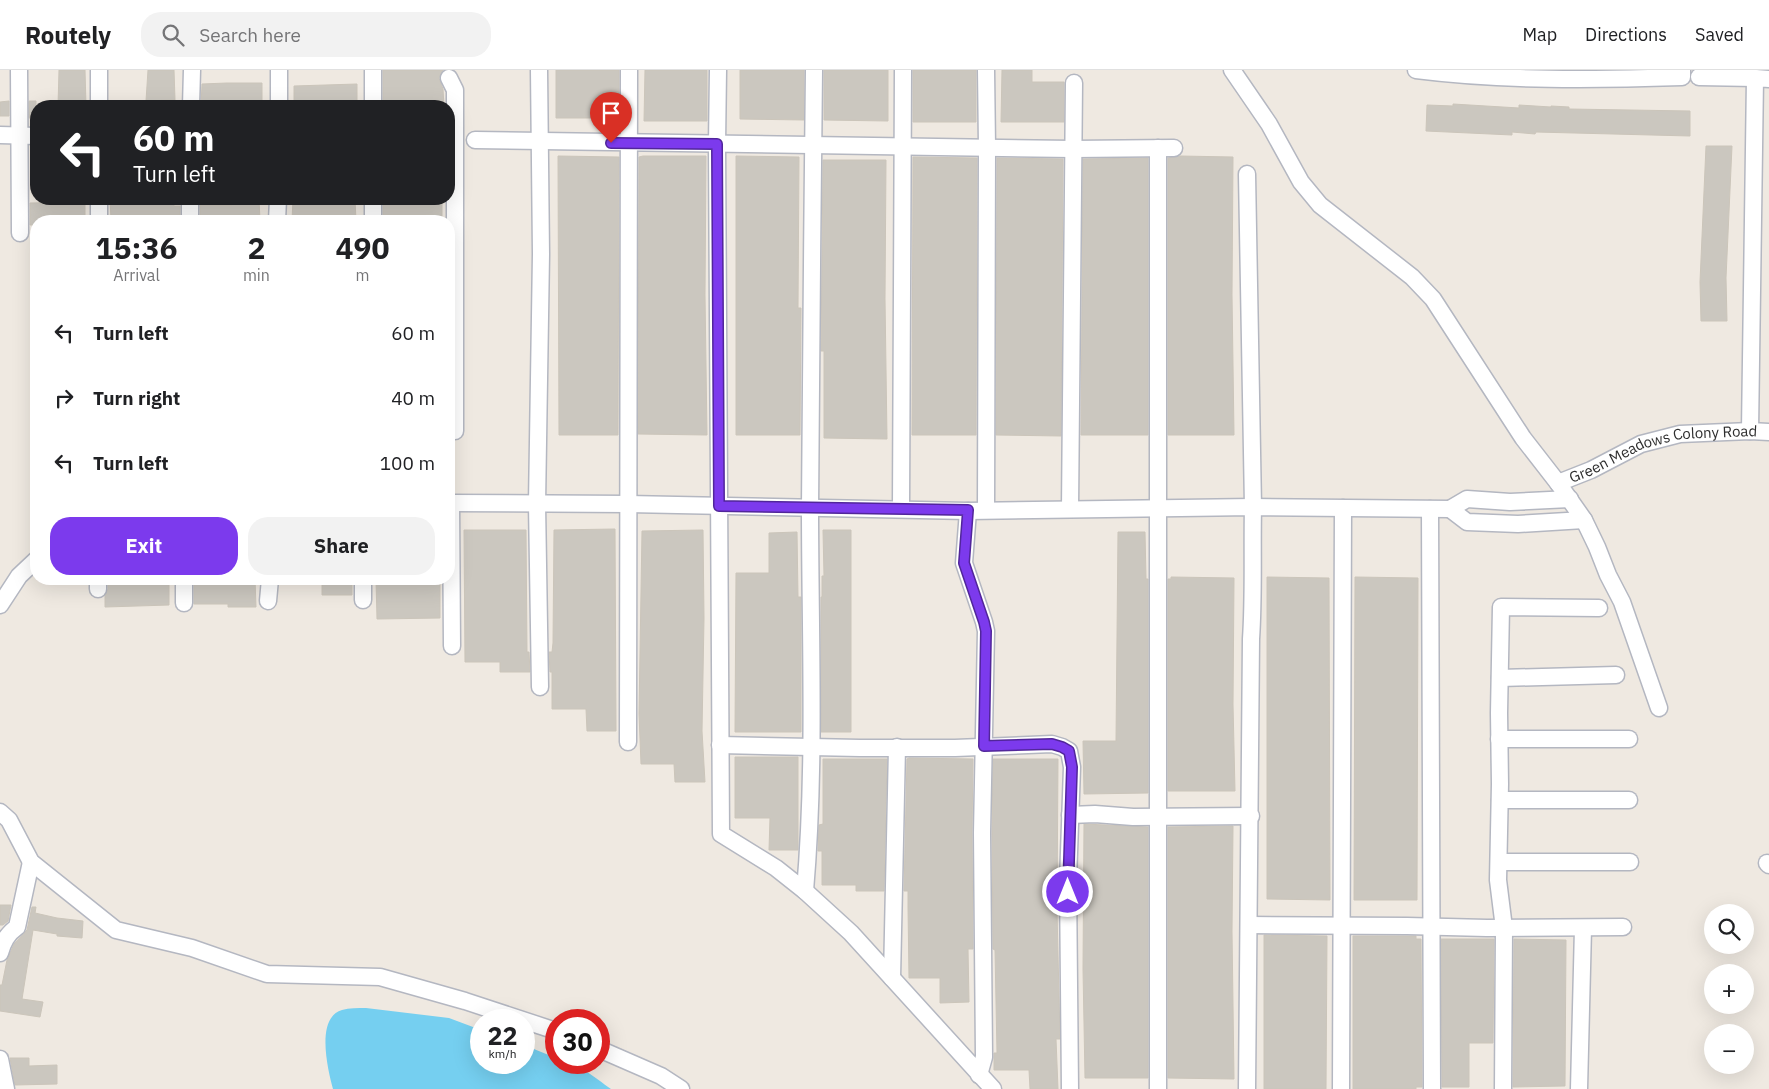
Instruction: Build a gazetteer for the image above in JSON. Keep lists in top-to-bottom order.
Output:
{
  "streets": {
    "street": ["Green Meadows Colony Road"]
  },
  "page": {
    "header": "Routely",
    "search": "Search here",
    "nav": ["Map", "Directions", "Saved"],
    "turn": ["60 m", "Turn left"],
    "eta": [
      "15:36",
      "Arrival",
      "2",
      "min",
      "490",
      "m"
    ],
    "list": [
      {
        "name": "Turn left",
        "value": "60 m"
      },
      {
        "name": "Turn right",
        "value": "40 m"
      },
      {
        "name": "Turn left",
        "value": "100 m"
      }
    ],
    "buttons": ["Exit", "Share"],
    "map_buttons": ["+", "−"],
    "speed": "22 km/h",
    "limit": "30"
  }
}
